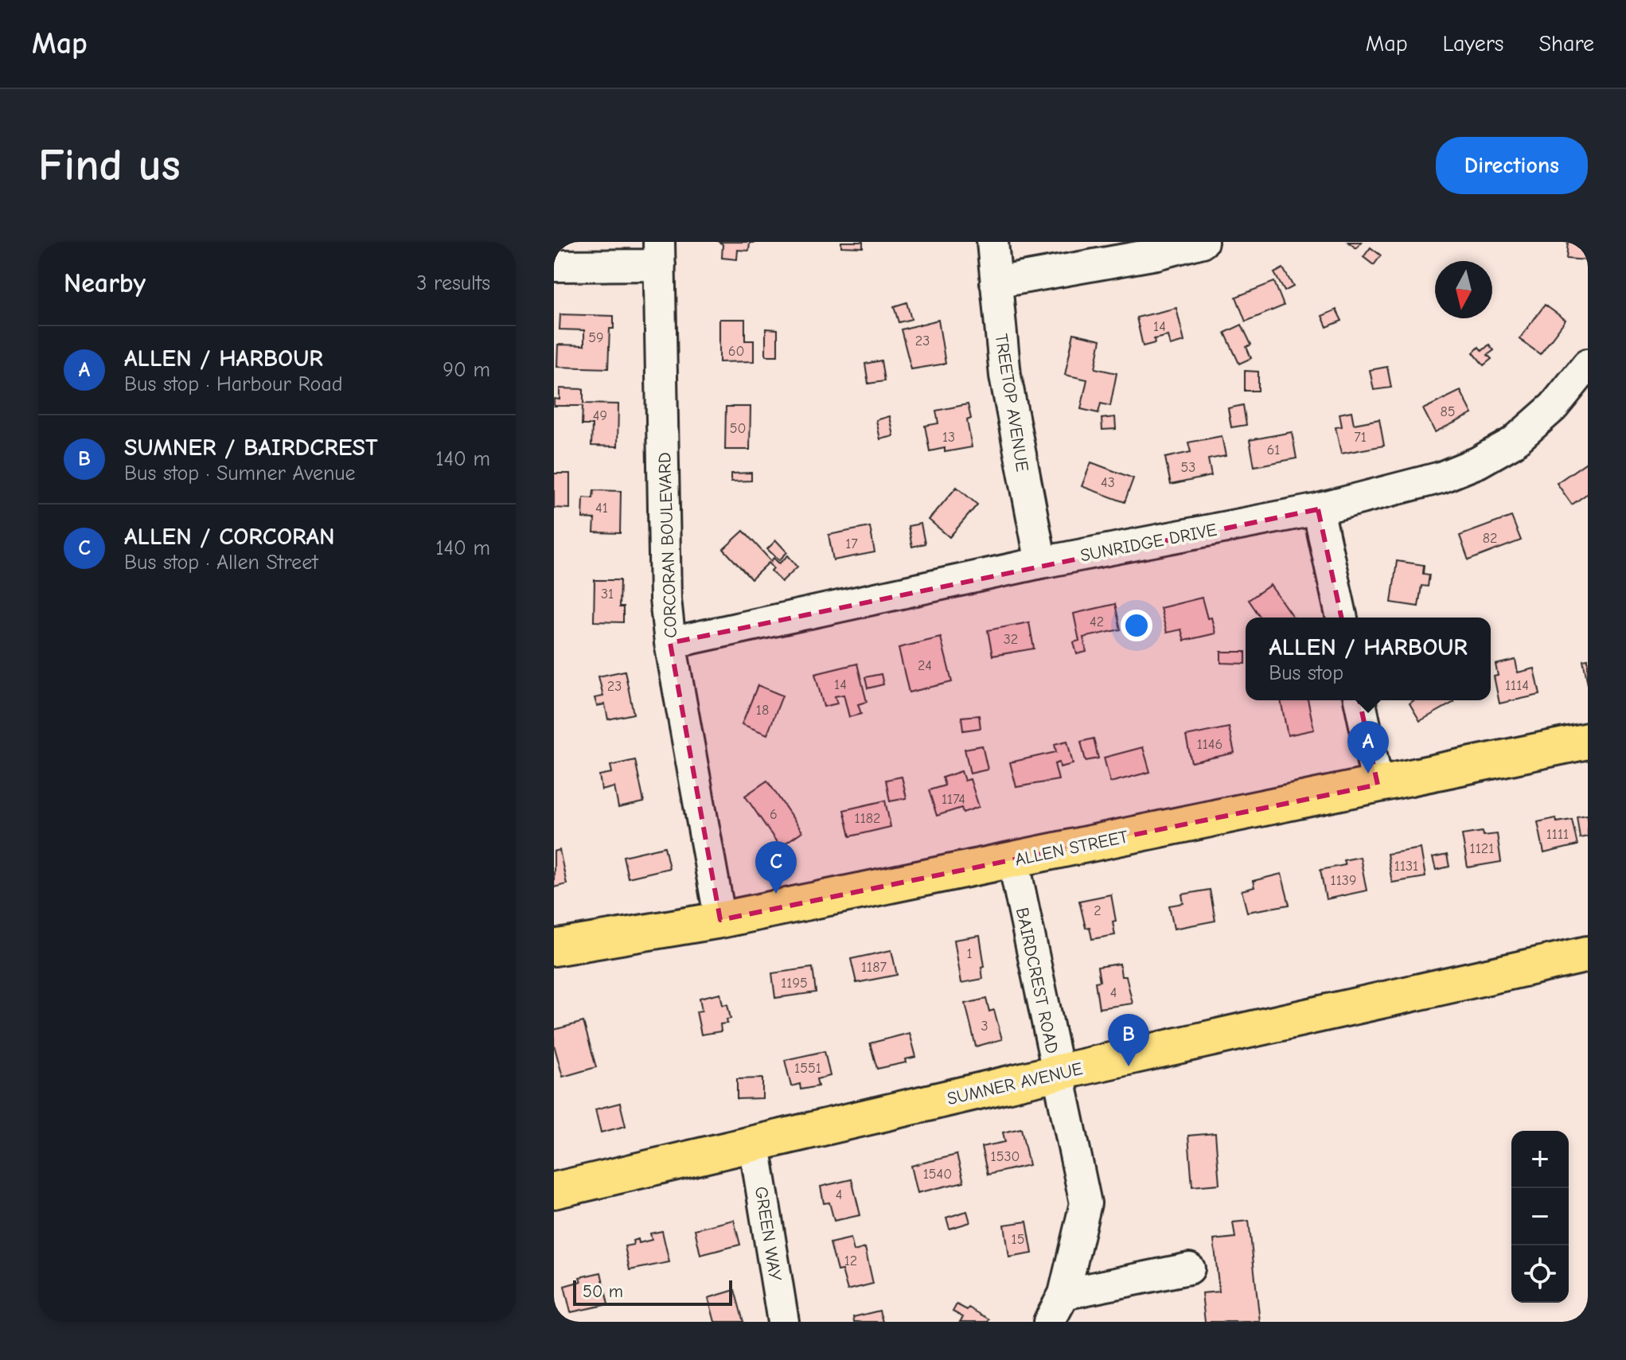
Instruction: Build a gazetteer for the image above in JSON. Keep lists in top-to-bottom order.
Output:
{
  "streets": {
    "main road": ["ALLEN STREET", "SUMNER AVENUE"],
    "street": [
      "TREETOP AVENUE",
      "SUNRIDGE DRIVE",
      "CORCORAN BOULEVARD",
      "BAIRDCREST ROAD",
      "GREEN WAY"
    ]
  },
  "crossings": [
    ["TREETOP AVENUE", "SUNRIDGE DRIVE"],
    ["SUNRIDGE DRIVE", "CORCORAN BOULEVARD"],
    ["CORCORAN BOULEVARD", "ALLEN STREET"],
    ["ALLEN STREET", "BAIRDCREST ROAD"],
    ["BAIRDCREST ROAD", "SUMNER AVENUE"],
    ["SUMNER AVENUE", "GREEN WAY"]
  ],
  "house_numbers": [
    "14",
    "59",
    "23",
    "60",
    "85",
    "49",
    "50",
    "13",
    "71",
    "61",
    "53",
    "43",
    "41",
    "82",
    "17",
    "31",
    "42",
    "32",
    "24",
    "14",
    "1114",
    "23",
    "18",
    "1146",
    "1174",
    "6",
    "1182",
    "1111",
    "1121",
    "1131",
    "1139",
    "2",
    "1",
    "1187",
    "1195",
    "4",
    "3",
    "1551",
    "1530",
    "1540",
    "4",
    "15",
    "12"
  ],
  "scale_bar": "50 m",
  "north": "bottom",
  "page": {
    "header": "Map",
    "nav": ["Map", "Layers", "Share"],
    "buttons": "Directions",
    "title": "Find us",
    "heading": ["Nearby", "3 results"],
    "list": [
      {
        "mark": "A",
        "name": "ALLEN / HARBOUR",
        "note": "Bus stop · Harbour Road",
        "value": "90 m"
      },
      {
        "mark": "B",
        "name": "SUMNER / BAIRDCREST",
        "note": "Bus stop · Sumner Avenue",
        "value": "140 m"
      },
      {
        "mark": "C",
        "name": "ALLEN / CORCORAN",
        "note": "Bus stop · Allen Street",
        "value": "140 m"
      }
    ],
    "popup": ["ALLEN / HARBOUR", "Bus stop"],
    "pins": ["A", "C", "B"],
    "map_buttons": ["+", "−"],
    "scale": "50 m"
  }
}
